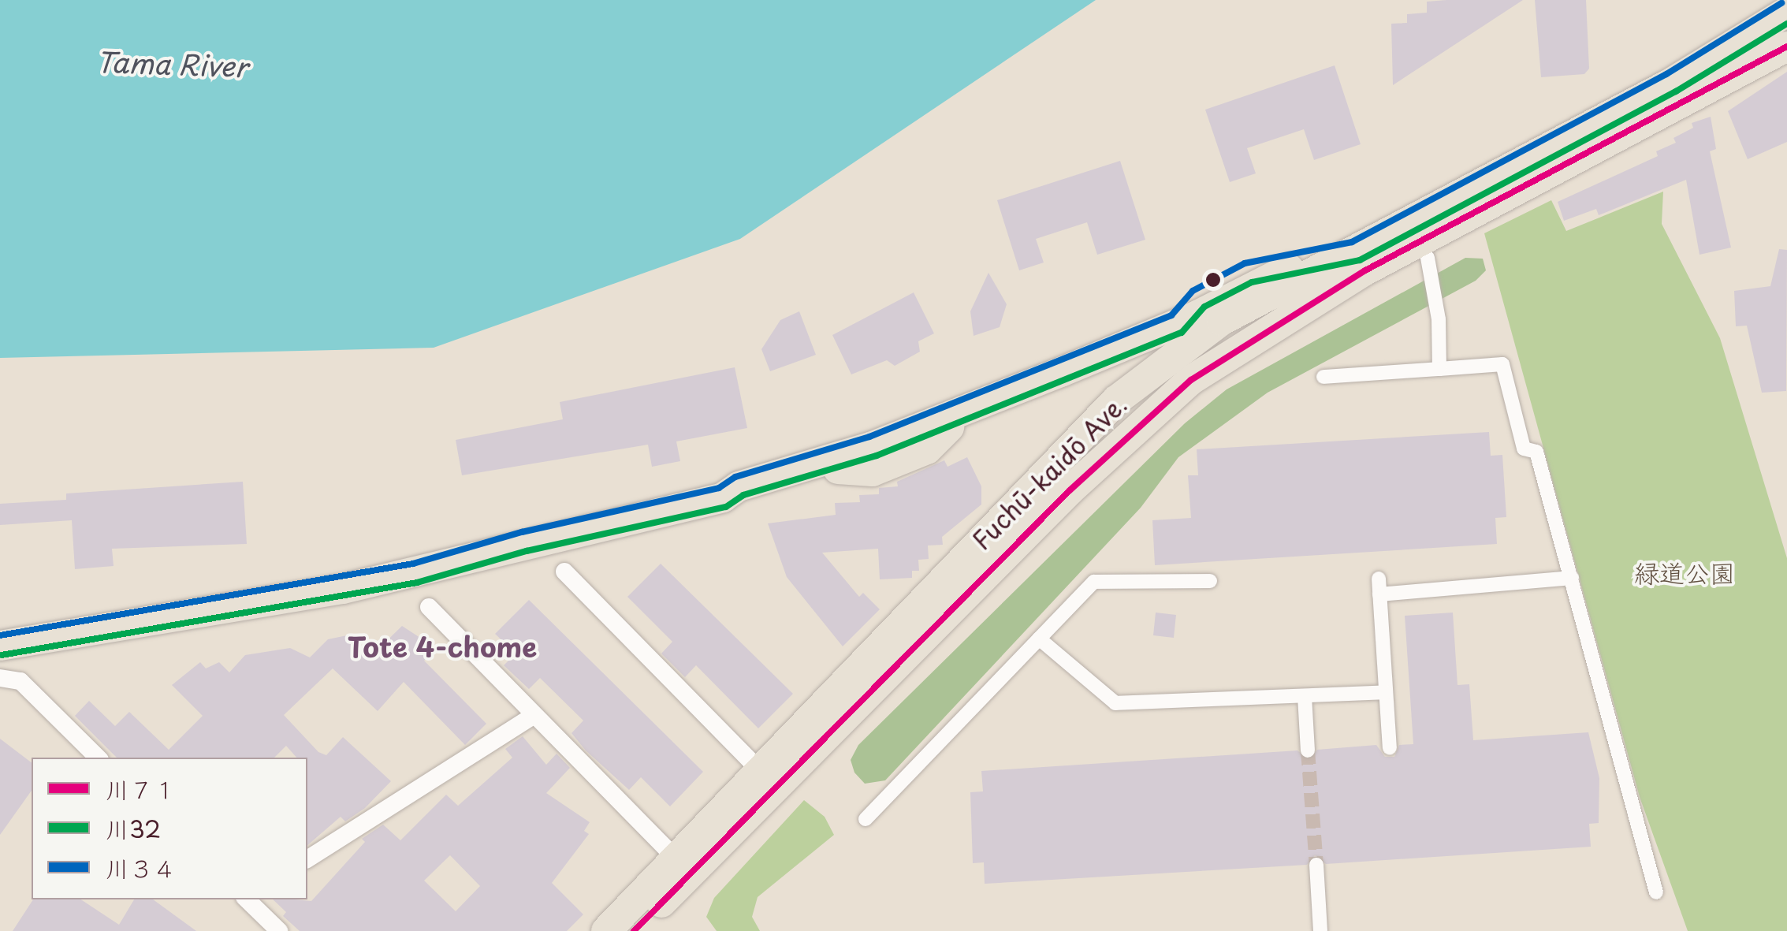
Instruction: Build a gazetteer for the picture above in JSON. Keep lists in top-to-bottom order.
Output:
{
  "streets": {
    "main road": ["Fuchū-kaidō Ave."]
  },
  "districts": ["Tote 4-chome"],
  "water": ["Tama River"],
  "parks": ["緑道公園"],
  "lines": ["transit line 川３４", "transit line 川32", "transit line 川７１"],
  "legend": ["川７１", "川32", "川３４"]
}
